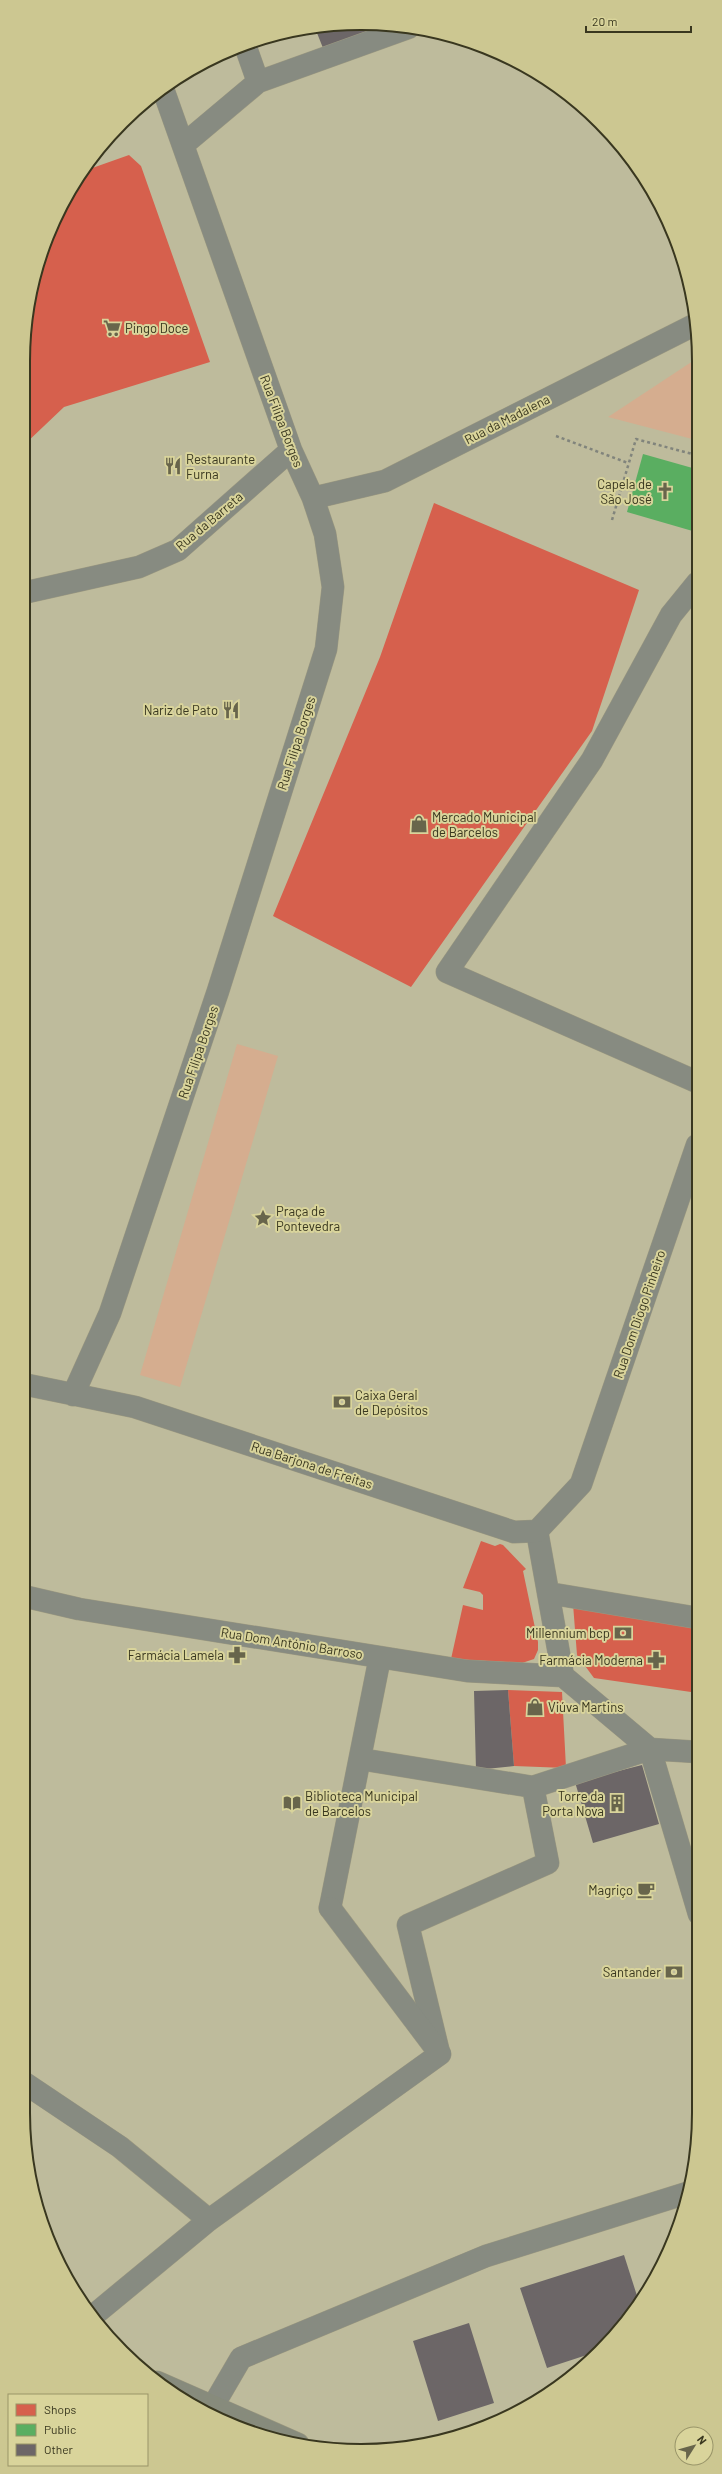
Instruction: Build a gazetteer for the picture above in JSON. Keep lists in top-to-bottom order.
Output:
{
  "streets": {
    "street": [
      "Rua da Madalena",
      "Rua Filipa Borges",
      "Rua da Barreta",
      "Rua Dom Diogo Pinheiro",
      "Rua Barjona de Freitas",
      "Rua Dom António Barroso"
    ]
  },
  "crossings": [
    ["Rua da Madalena", "Rua Filipa Borges"],
    ["Rua Filipa Borges", "Rua da Barreta"],
    ["Rua Filipa Borges", "Rua Barjona de Freitas"],
    ["Rua Dom Diogo Pinheiro", "Rua Barjona de Freitas"]
  ],
  "places": {
    "supermarket": ["Pingo Doce"],
    "restaurant": ["Restaurante Furna", "Nariz de Pato"],
    "church": ["Capela de São José"],
    "shop": ["Mercado Municipal de Barcelos", "Viúva Martins"],
    "place": ["Praça de Pontevedra"],
    "bank": ["Caixa Geral de Depósitos", "Millennium bcp", "Santander"],
    "pharmacy": ["Farmácia Lamela", "Farmácia Moderna"],
    "library": ["Biblioteca Municipal de Barcelos"],
    "building": ["Torre da Porta Nova"],
    "cafe": ["Magriço"]
  },
  "legend": ["Shops", "Public", "Other"],
  "scale_bar": "20 m",
  "north": "top right"
}
